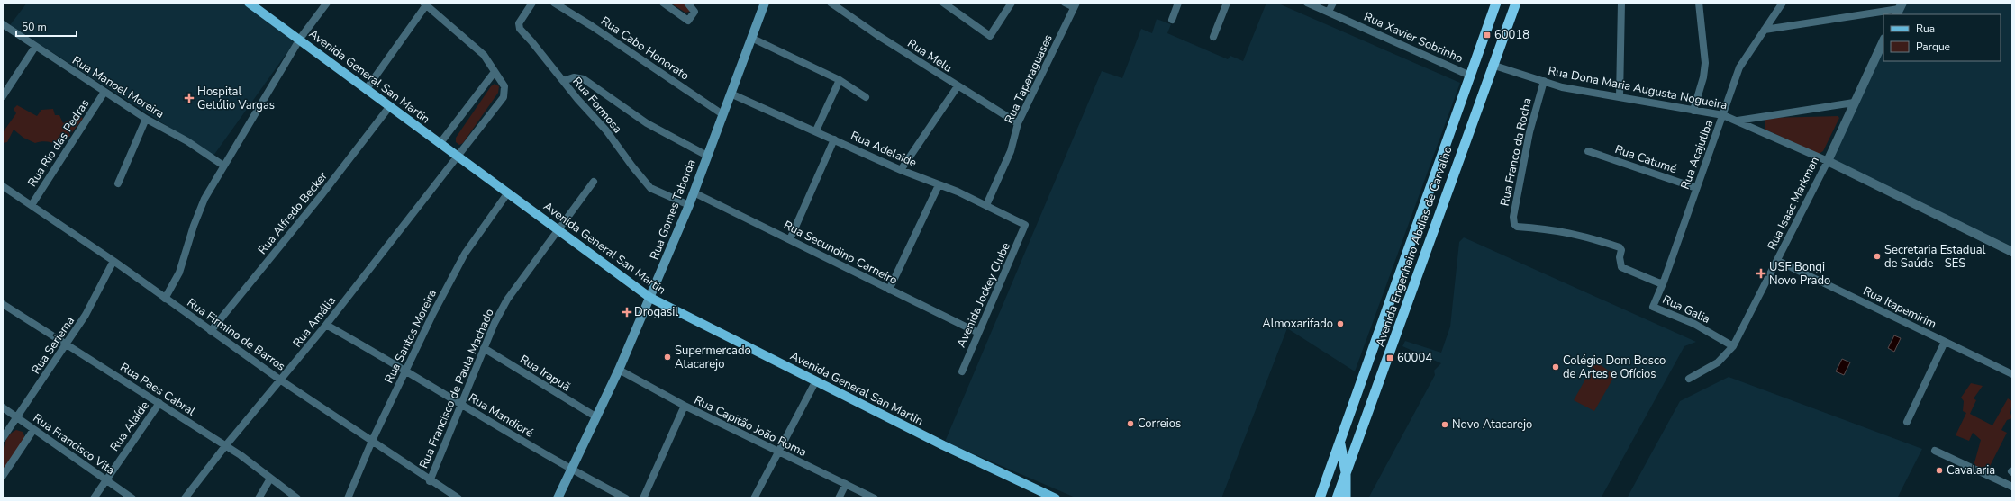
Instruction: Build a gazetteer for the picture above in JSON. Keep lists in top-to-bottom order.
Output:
{
  "streets": {
    "highway": ["Avenida Engenheiro Abdias de Carvalho"],
    "main road": ["Avenida General San Martin", "Rua Gomes Taborda"],
    "street": [
      "Rua Xavier Sobrinho",
      "Rua Cabo Honorato",
      "Rua Melu",
      "Rua Taperaguases",
      "Rua Manoel Moreira",
      "Rua Dona Maria Augusta Nogueira",
      "Rua Formosa",
      "Rua Rio das Pedras",
      "Rua Adelaide",
      "Rua Franco da Rocha",
      "Rua Acajutiba",
      "Rua Catumé",
      "Rua Isaac Markman",
      "Rua Alfredo Becker",
      "Rua Secundino Carneiro",
      "Avenida Jockey Clube",
      "Rua Itapemirim",
      "Rua Galia",
      "Rua Amália",
      "Rua Firmino de Barros",
      "Rua Santos Moreira",
      "Rua Seriema",
      "Rua Irapuã",
      "Rua Francisco de Paula Machado",
      "Rua Paes Cabral",
      "Rua Mandioré",
      "Rua Alaíde",
      "Rua Capitão João Roma",
      "Rua Francisco Vita"
    ]
  },
  "crossings": [
    ["Rua Xavier Sobrinho", "Avenida Engenheiro Abdias de Carvalho"],
    ["Rua Cabo Honorato", "Rua Gomes Taborda"],
    ["Rua Melu", "Rua Taperaguases"],
    ["Avenida General San Martin", "Rua Gomes Taborda"],
    ["Avenida General San Martin", "Rua Alfredo Becker"],
    ["Avenida General San Martin", "Rua Amália"],
    ["Avenida General San Martin", "Rua Santos Moreira"],
    ["Avenida General San Martin", "Rua Francisco de Paula Machado"],
    ["Rua Taperaguases", "Rua Adelaide"],
    ["Rua Manoel Moreira", "Rua Rio das Pedras"],
    ["Rua Dona Maria Augusta Nogueira", "Rua Franco da Rocha"],
    ["Rua Dona Maria Augusta Nogueira", "Rua Acajutiba"],
    ["Rua Dona Maria Augusta Nogueira", "Rua Isaac Markman"],
    ["Rua Dona Maria Augusta Nogueira", "Avenida Engenheiro Abdias de Carvalho"],
    ["Rua Formosa", "Rua Gomes Taborda"],
    ["Rua Rio das Pedras", "Rua Firmino de Barros"],
    ["Rua Adelaide", "Rua Gomes Taborda"],
    ["Rua Adelaide", "Avenida Jockey Clube"],
    ["Rua Franco da Rocha", "Rua Acajutiba"],
    ["Rua Franco da Rocha", "Rua Galia"],
    ["Rua Acajutiba", "Rua Catumé"],
    ["Rua Acajutiba", "Rua Galia"],
    ["Rua Isaac Markman", "Rua Itapemirim"],
    ["Rua Isaac Markman", "Rua Galia"],
    ["Rua Gomes Taborda", "Rua Secundino Carneiro"],
    ["Rua Gomes Taborda", "Rua Irapuã"],
    ["Rua Gomes Taborda", "Rua Mandioré"],
    ["Rua Gomes Taborda", "Rua Capitão João Roma"],
    ["Rua Alfredo Becker", "Rua Firmino de Barros"],
    ["Rua Secundino Carneiro", "Avenida Jockey Clube"],
    ["Rua Amália", "Rua Firmino de Barros"],
    ["Rua Amália", "Rua Paes Cabral"],
    ["Rua Amália", "Rua Mandioré"],
    ["Rua Firmino de Barros", "Rua Santos Moreira"],
    ["Rua Firmino de Barros", "Rua Seriema"],
    ["Rua Firmino de Barros", "Rua Francisco de Paula Machado"],
    ["Rua Santos Moreira", "Rua Mandioré"],
    ["Rua Seriema", "Rua Paes Cabral"],
    ["Rua Seriema", "Rua Francisco Vita"],
    ["Rua Irapuã", "Rua Francisco de Paula Machado"],
    ["Rua Francisco de Paula Machado", "Rua Mandioré"],
    ["Rua Paes Cabral", "Rua Alaíde"],
    ["Rua Alaíde", "Rua Francisco Vita"]
  ],
  "places": {
    "transit": ["60018", "60004"],
    "health": ["Hospital Getúlio Vargas", "USF Bongi Novo Prado", "Drogasil"],
    "other": [
      "Secretaria Estadual de Saúde - SES",
      "Almoxarifado",
      "Supermercado Atacarejo",
      "Colégio Dom Bosco de Artes e Ofícios",
      "Correios",
      "Novo Atacarejo",
      "Cavalaria"
    ]
  },
  "legend": ["Rua", "Parque"],
  "scale_bar": "50 m"
}
